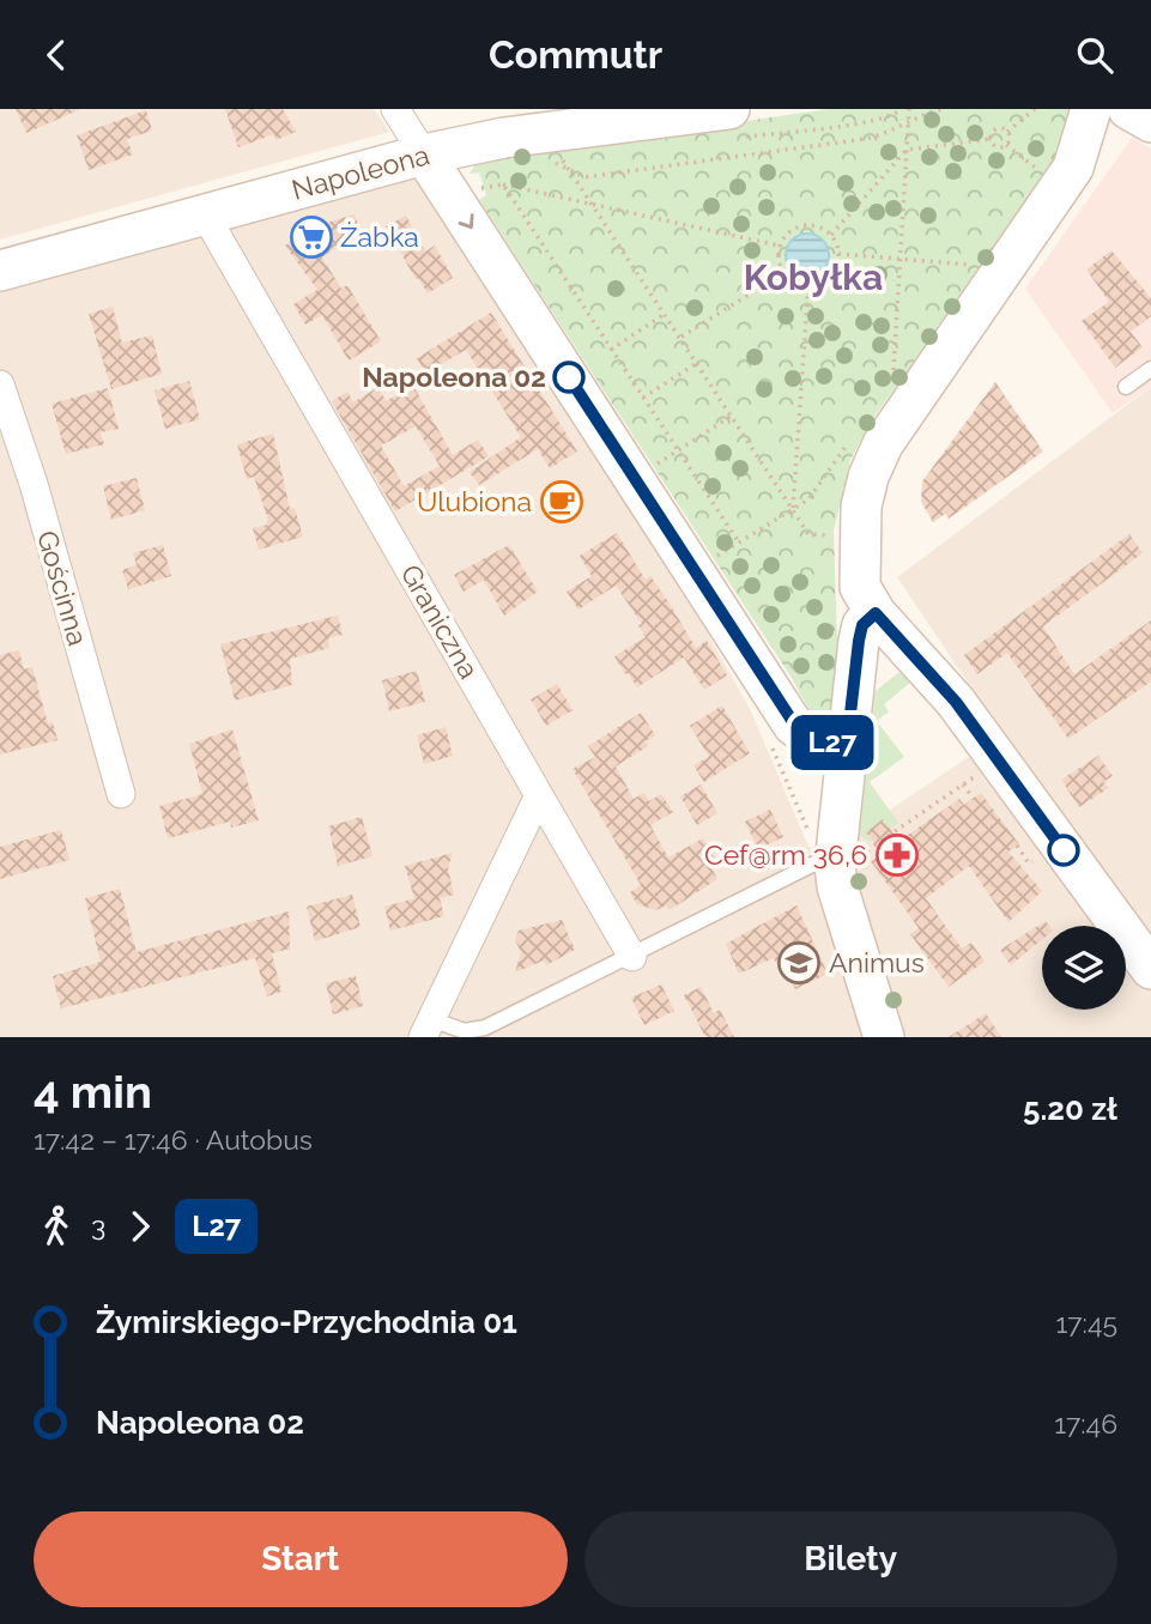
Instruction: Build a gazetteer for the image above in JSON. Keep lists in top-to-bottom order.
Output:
{
  "streets": {
    "street": ["Napoleona", "Gościnna", "Graniczna"]
  },
  "crossings": [
    ["Napoleona", "Graniczna"]
  ],
  "districts": ["Kobyłka"],
  "places": {
    "supermarket": ["Żabka"],
    "other": ["Napoleona 02"],
    "cafe": ["Ulubiona"],
    "pharmacy": ["Cef@rm 36,6"],
    "school or university": ["Animus"]
  },
  "lines": ["bus line L27"],
  "page": {
    "header": "Commutr",
    "on_map": "L27",
    "heading": ["4 min", "17:42 – 17:46 · Autobus", "5.20 zł"],
    "legs": ["3", "L27"],
    "list": [
      {
        "name": "Żymirskiego-Przychodnia 01",
        "value": "17:45"
      },
      {
        "name": "Napoleona 02",
        "value": "17:46"
      }
    ],
    "buttons": ["Start", "Bilety"]
  }
}
